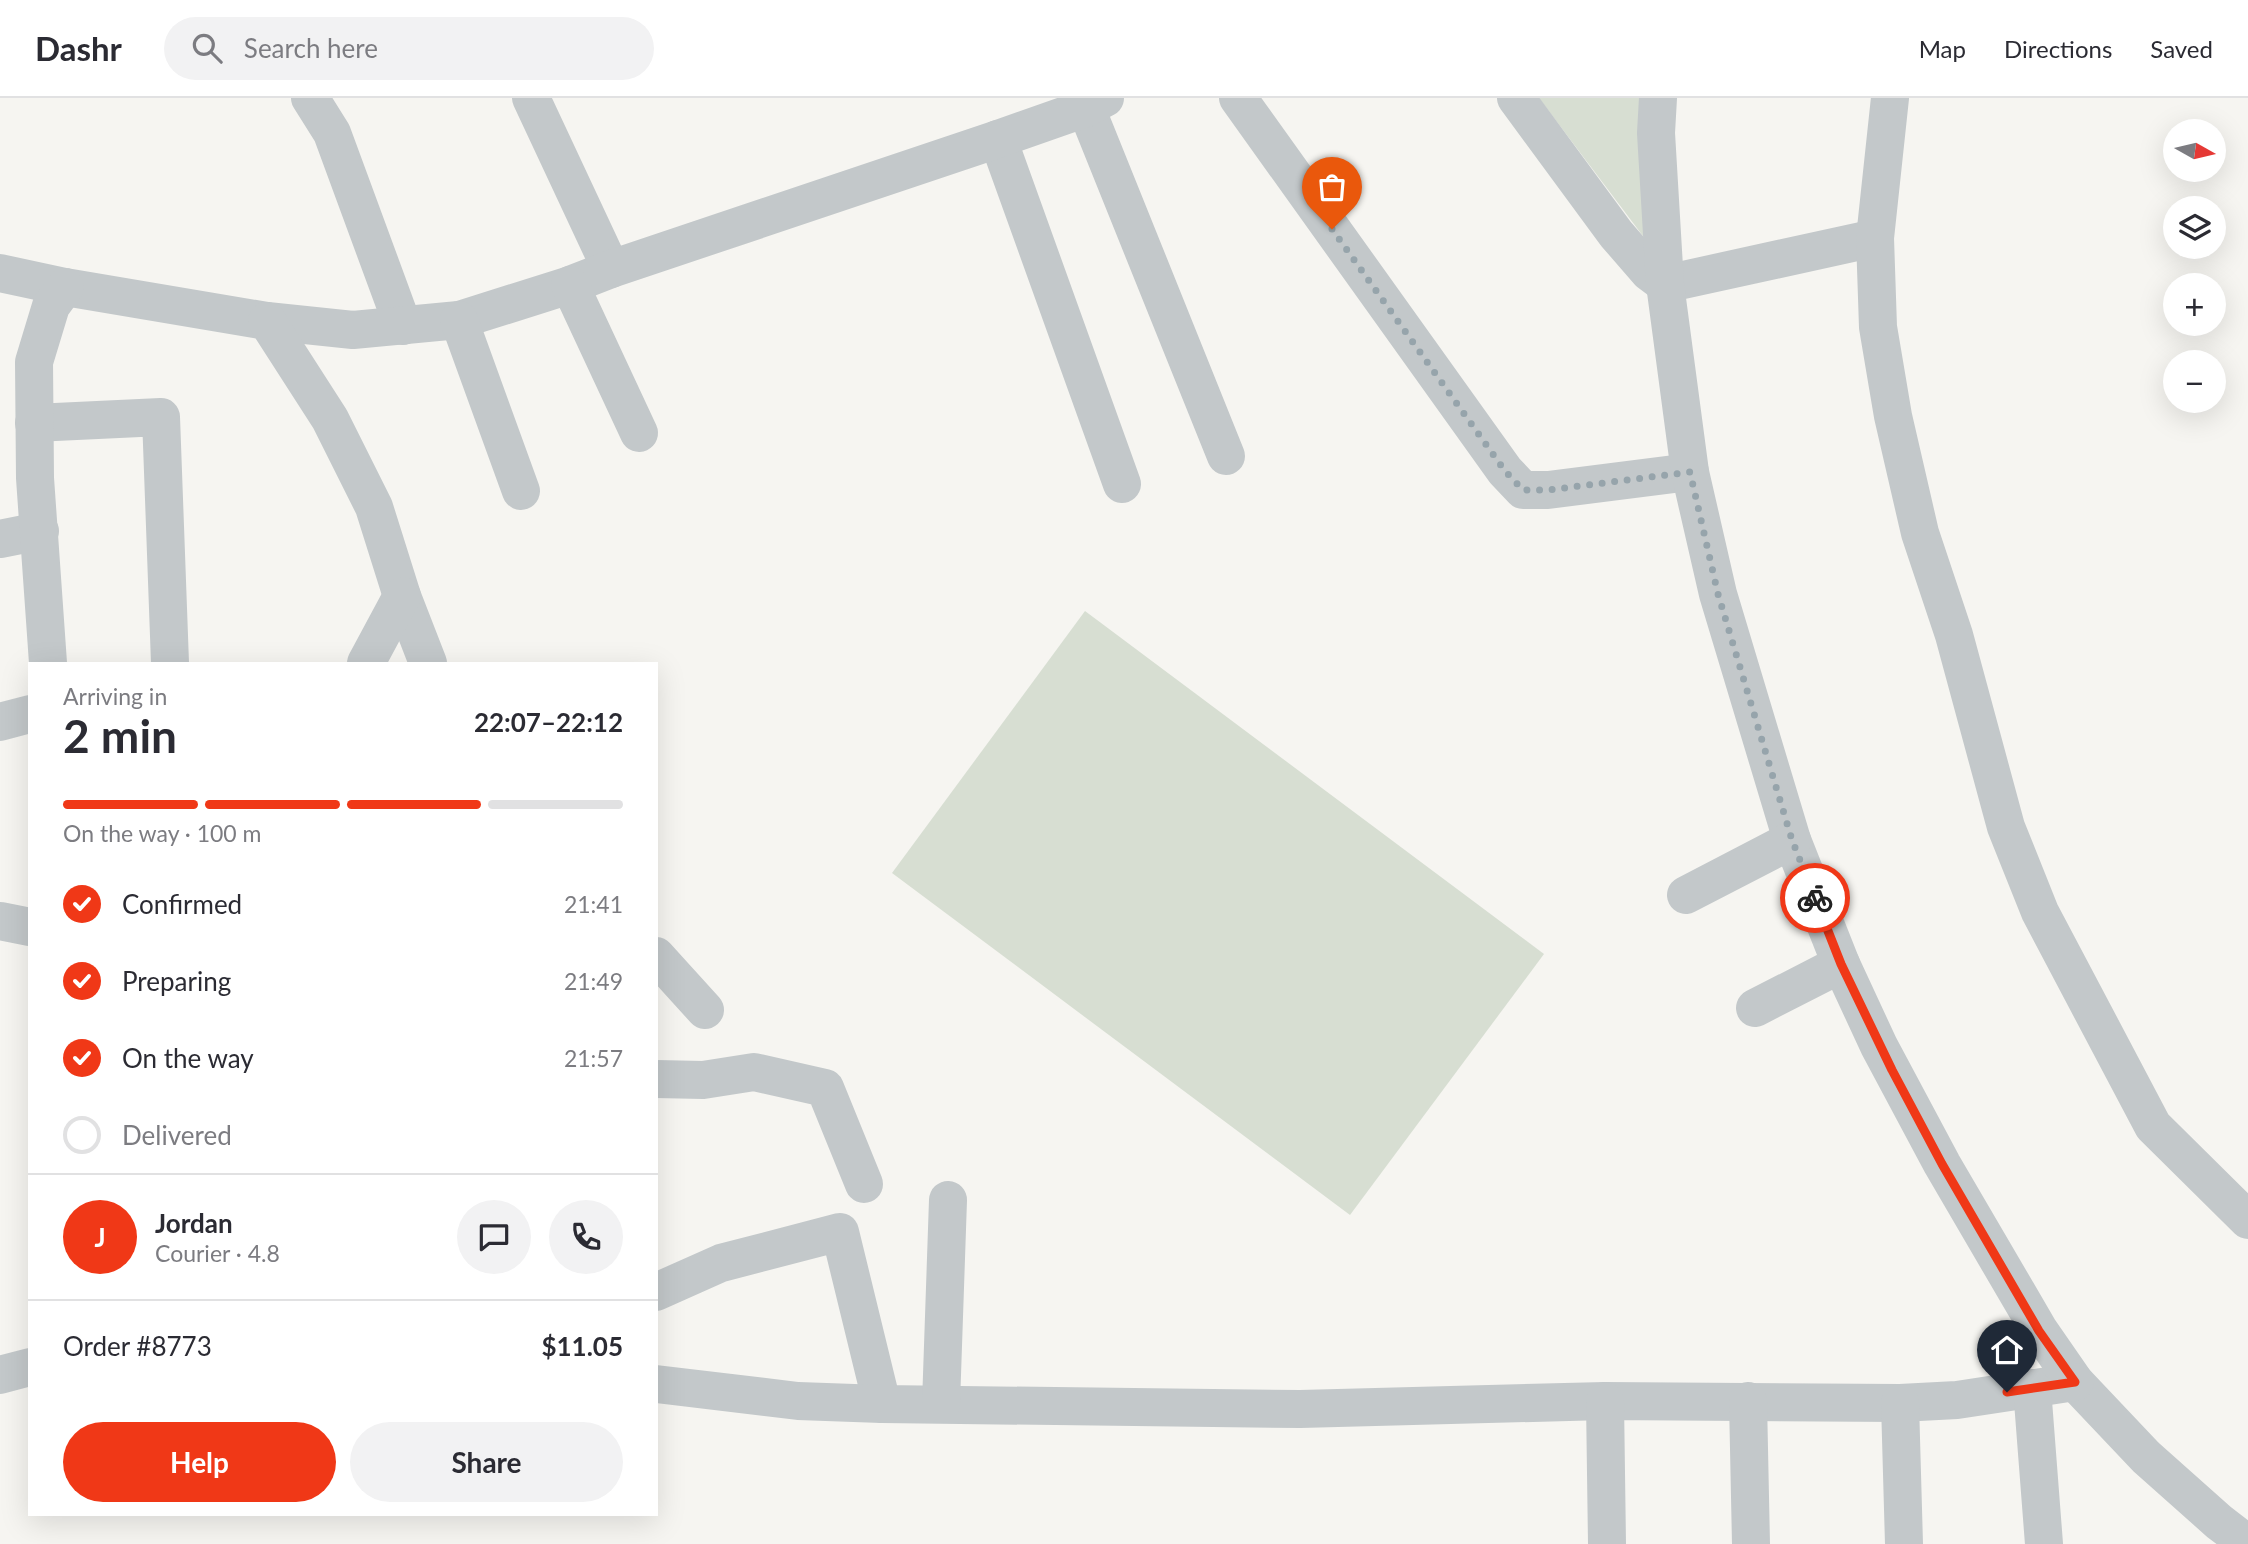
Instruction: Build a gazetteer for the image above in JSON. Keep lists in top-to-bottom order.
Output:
{
  "north": "right",
  "page": {
    "header": "Dashr",
    "search": "Search here",
    "nav": ["Map", "Directions", "Saved"],
    "map_buttons": ["+", "−"],
    "heading": ["2 min", "Arriving in", "22:07–22:12"],
    "panel": [
      "Jordan",
      "Courier · 4.8",
      "Order #8773",
      "$11.05"
    ],
    "bar": "On the way · 100 m",
    "list": [
      ["Confirmed", "21:41"],
      ["Preparing", "21:49"],
      ["On the way", "21:57"],
      "Delivered"
    ],
    "round": "J",
    "buttons": ["Help", "Share"]
  }
}
